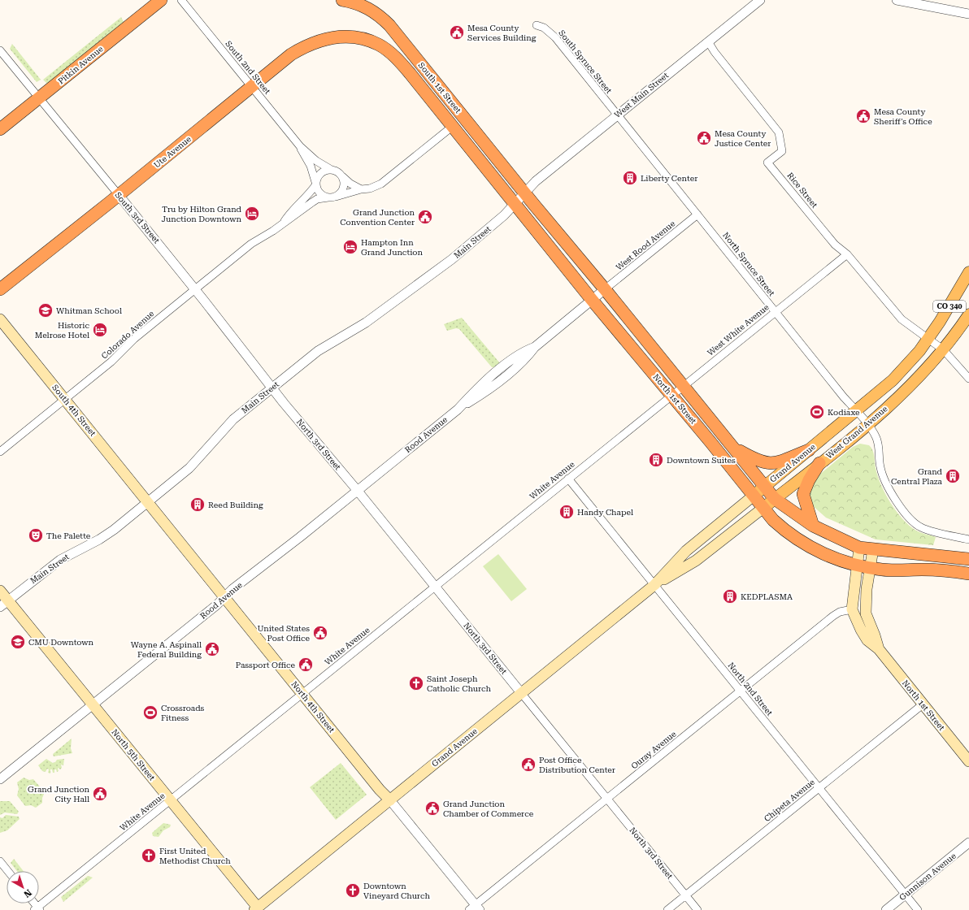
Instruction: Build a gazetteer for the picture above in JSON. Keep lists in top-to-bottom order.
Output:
{
  "streets": {
    "highway": [
      "Pitkin Avenue",
      "South 1st Street",
      "Ute Avenue",
      "North 1st Street"
    ],
    "main road": [
      "CO 340",
      "South 4th Street",
      "West Grand Avenue",
      "Grand Avenue",
      "North 4th Street",
      "North 5th Street"
    ],
    "street": [
      "South Spruce Street",
      "South 2nd Street",
      "West Main Street",
      "Rice Street",
      "South 3rd Street",
      "Main Street",
      "West Rood Avenue",
      "North Spruce Street",
      "West White Avenue",
      "Colorado Avenue",
      "Rood Avenue",
      "North 3rd Street",
      "White Avenue",
      "North 2nd Street",
      "Ouray Avenue",
      "Chipeta Avenue",
      "Gunnison Avenue"
    ]
  },
  "crossings": [
    ["South Spruce Street", "West Main Street"],
    ["South Spruce Street", "North Spruce Street"],
    ["Pitkin Avenue", "South 3rd Street"],
    ["South 2nd Street", "Ute Avenue"],
    ["South 2nd Street", "Colorado Avenue"],
    ["South 1st Street", "West Main Street"],
    ["South 1st Street", "Ute Avenue"],
    ["South 1st Street", "Main Street"],
    ["South 1st Street", "Colorado Avenue"],
    ["South 1st Street", "North 1st Street"],
    ["West Main Street", "Rice Street"],
    ["West Main Street", "Main Street"],
    ["West Main Street", "North Spruce Street"],
    ["West Main Street", "North 1st Street"],
    ["Ute Avenue", "South 3rd Street"],
    ["Rice Street", "CO 340"],
    ["Rice Street", "West White Avenue"],
    ["Rice Street", "West Grand Avenue"],
    ["Rice Street", "Grand Avenue"],
    ["South 3rd Street", "Main Street"],
    ["South 3rd Street", "Colorado Avenue"],
    ["South 3rd Street", "North 3rd Street"],
    ["Main Street", "North 1st Street"],
    ["Main Street", "South 4th Street"],
    ["Main Street", "North 3rd Street"],
    ["Main Street", "North 4th Street"],
    ["Main Street", "North 5th Street"],
    ["West Rood Avenue", "North Spruce Street"],
    ["West Rood Avenue", "North 1st Street"],
    ["West Rood Avenue", "Rood Avenue"],
    ["North Spruce Street", "West White Avenue"],
    ["North Spruce Street", "West Grand Avenue"],
    ["North Spruce Street", "Grand Avenue"],
    ["CO 340", "West Grand Avenue"],
    ["CO 340", "Grand Avenue"],
    ["West White Avenue", "North 1st Street"],
    ["West White Avenue", "White Avenue"],
    ["Colorado Avenue", "South 4th Street"],
    ["North 1st Street", "West Grand Avenue"],
    ["North 1st Street", "Rood Avenue"],
    ["North 1st Street", "Grand Avenue"],
    ["North 1st Street", "White Avenue"],
    ["North 1st Street", "Ouray Avenue"],
    ["North 1st Street", "Chipeta Avenue"],
    ["South 4th Street", "North 4th Street"],
    ["West Grand Avenue", "Grand Avenue"],
    ["Rood Avenue", "North 3rd Street"],
    ["Rood Avenue", "North 4th Street"],
    ["Rood Avenue", "North 5th Street"],
    ["North 3rd Street", "Grand Avenue"],
    ["North 3rd Street", "White Avenue"],
    ["North 3rd Street", "Ouray Avenue"],
    ["North 3rd Street", "Chipeta Avenue"],
    ["Grand Avenue", "North 2nd Street"],
    ["Grand Avenue", "North 4th Street"],
    ["Grand Avenue", "North 5th Street"],
    ["White Avenue", "North 2nd Street"],
    ["White Avenue", "North 4th Street"],
    ["White Avenue", "North 5th Street"],
    ["North 2nd Street", "Ouray Avenue"],
    ["North 2nd Street", "Chipeta Avenue"],
    ["North 2nd Street", "Gunnison Avenue"],
    ["North 4th Street", "Ouray Avenue"]
  ],
  "places": {
    "public building": [
      "Mesa County Services Building",
      "Mesa County Sheriff's Office",
      "Mesa County Justice Center",
      "Grand Junction Convention Center",
      "United States Post Office",
      "Wayne A. Aspinall Federal Building",
      "Passport Office",
      "Post Office Distribution Center",
      "Grand Junction City Hall",
      "Grand Junction Chamber of Commerce"
    ],
    "building": [
      "Liberty Center",
      "Downtown Suites",
      "Grand Central Plaza",
      "Reed Building",
      "Handy Chapel",
      "KEDPLASMA"
    ],
    "hotel": ["Tru by Hilton Grand Junction Downtown", "Hampton Inn Grand Junction", "Historic Melrose Hotel"],
    "school or university": ["Whitman School", "CMU Downtown"],
    "sports": ["Kodiaxe", "Crossroads Fitness"],
    "theatre": ["The Palette"],
    "church": ["Saint Joseph Catholic Church", "First United Methodist Church", "Downtown Vineyard Church"]
  },
  "north": "bottom right"
}
